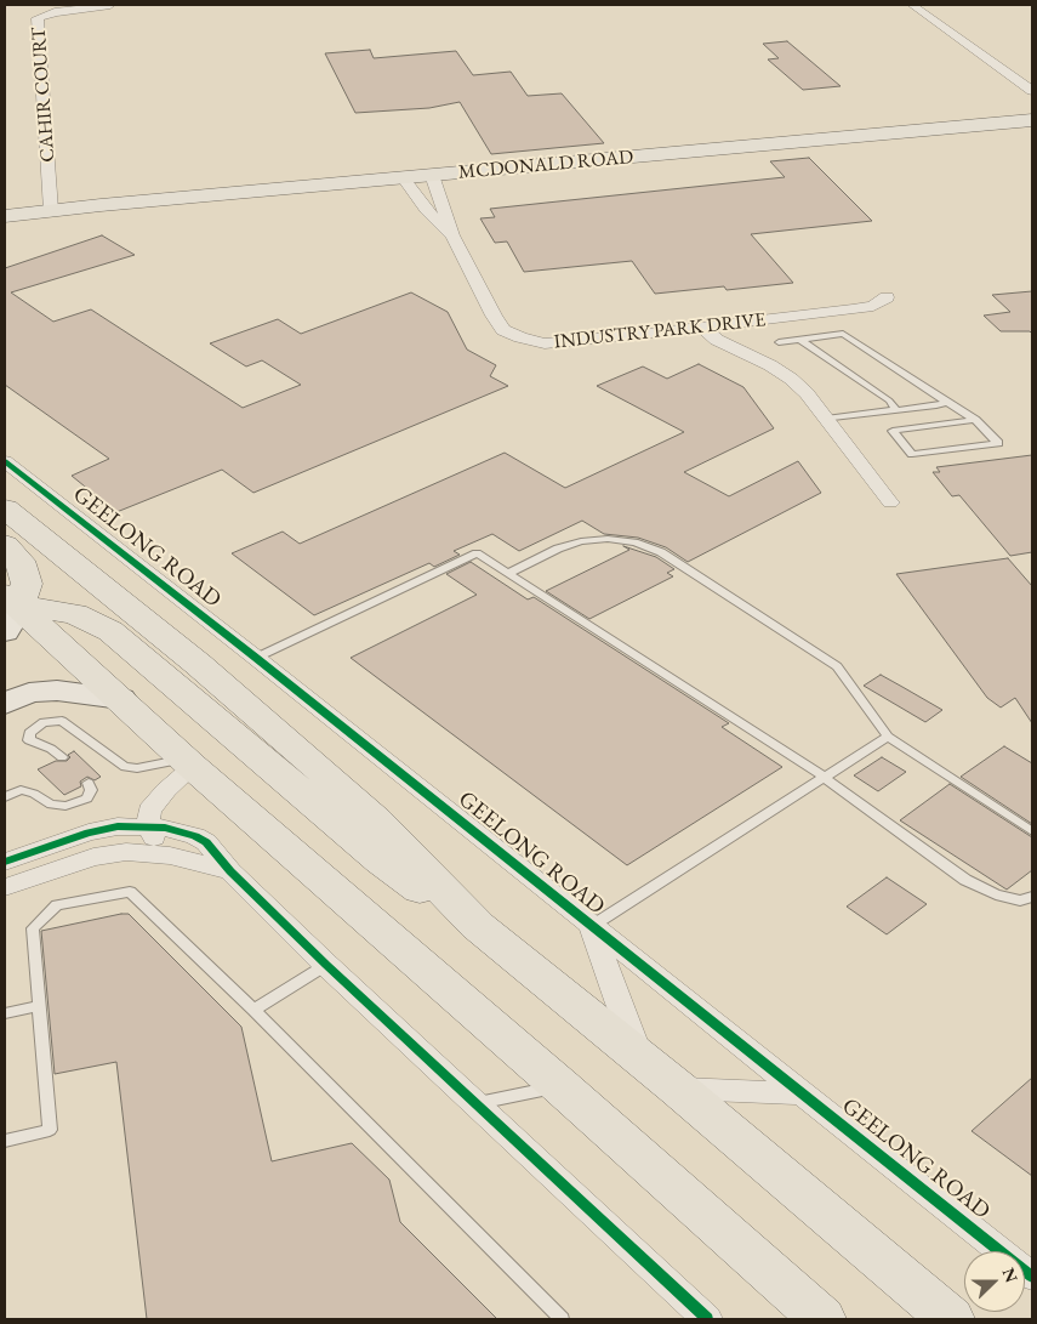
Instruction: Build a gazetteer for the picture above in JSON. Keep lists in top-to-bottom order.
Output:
{
  "streets": {
    "main road": ["MCDONALD ROAD", "GEELONG ROAD"],
    "street": ["CAHIR COURT", "INDUSTRY PARK DRIVE"]
  },
  "crossings": [
    ["CAHIR COURT", "MCDONALD ROAD"],
    ["MCDONALD ROAD", "INDUSTRY PARK DRIVE"]
  ],
  "north": "right"
}
